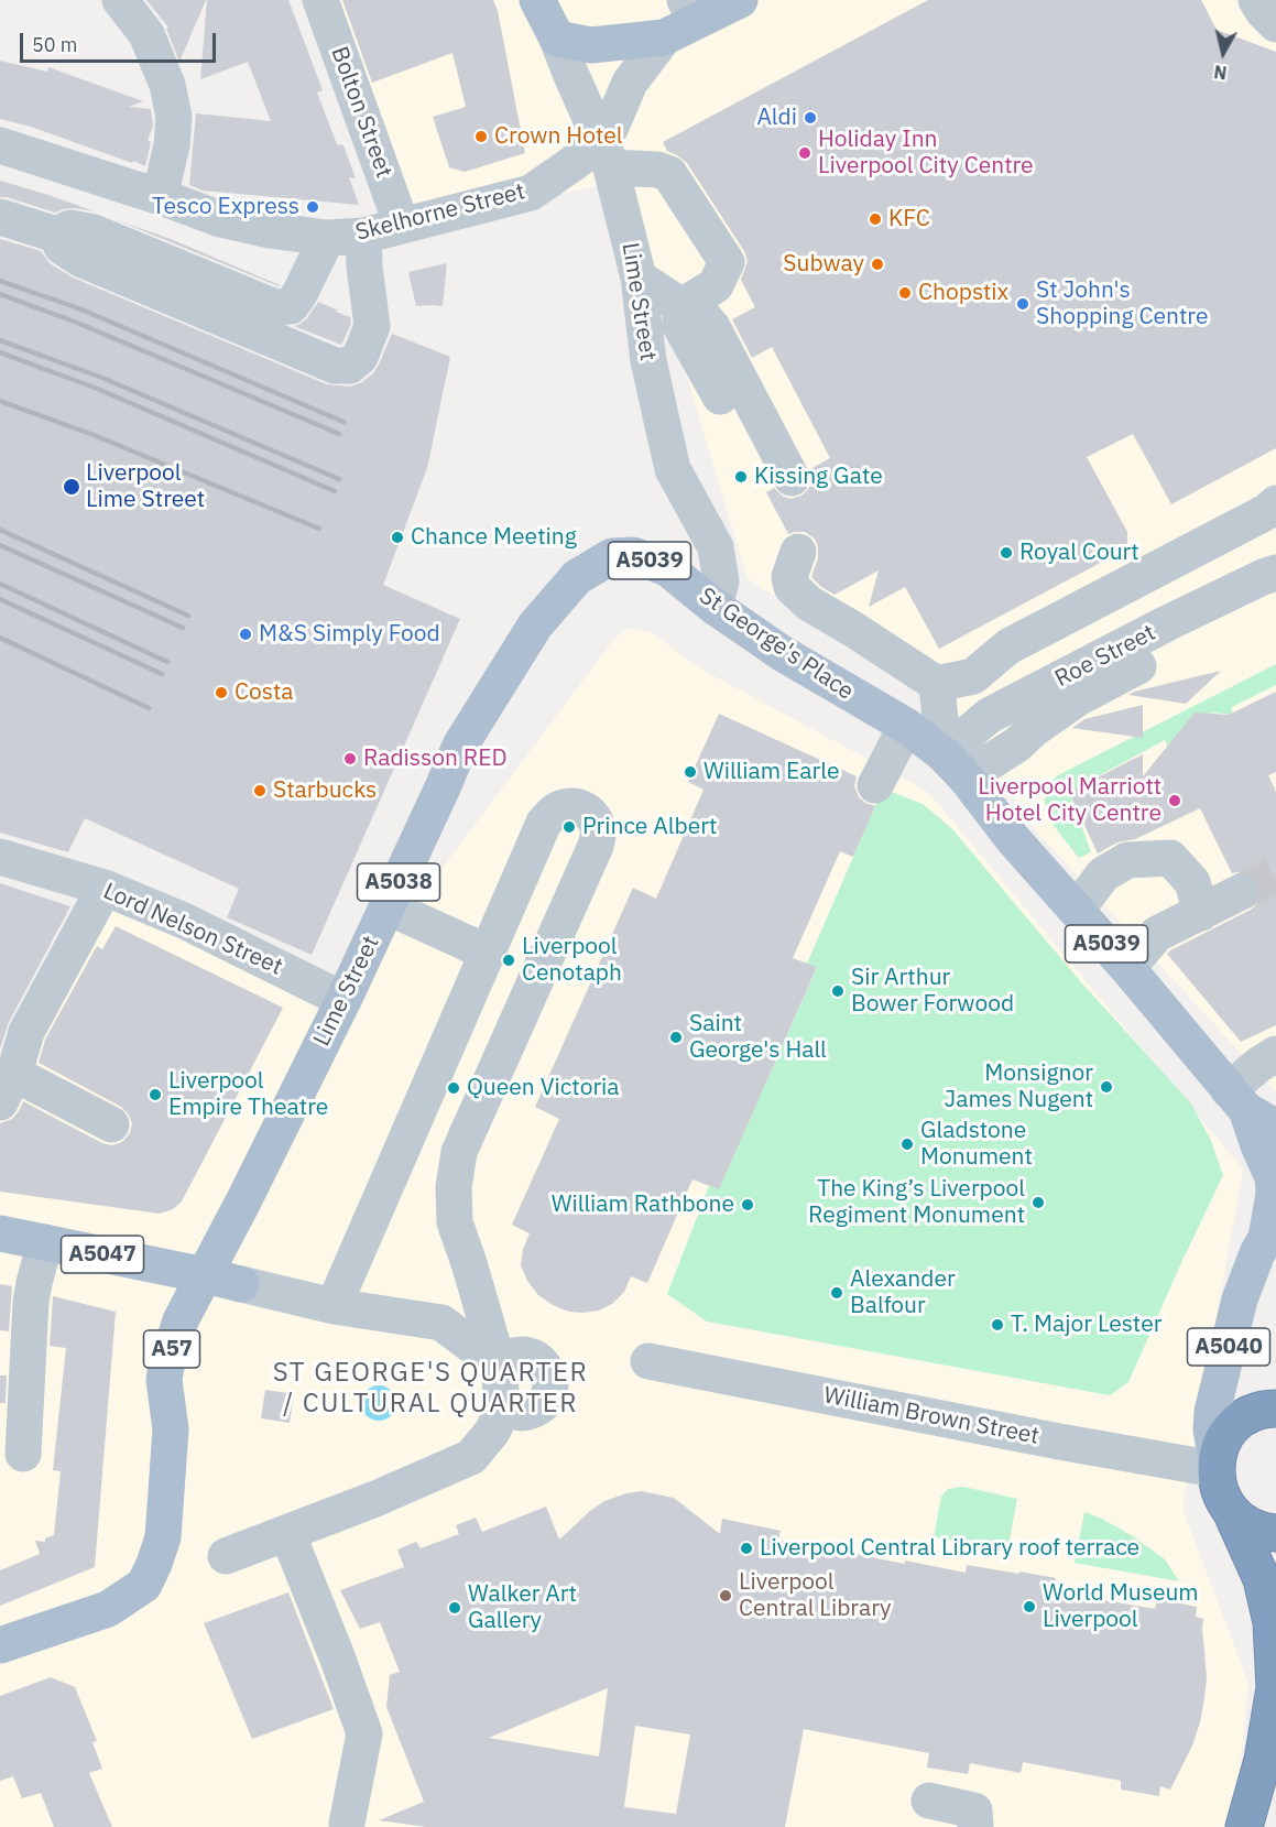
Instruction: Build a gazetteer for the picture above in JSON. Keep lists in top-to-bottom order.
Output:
{
  "streets": {
    "main road": [
      "Lime Street",
      "A5039",
      "St George's Place",
      "A5038",
      "A5047",
      "A5040",
      "A57"
    ],
    "street": [
      "Bolton Street",
      "Skelhorne Street",
      "Roe Street",
      "Lord Nelson Street",
      "William Brown Street"
    ]
  },
  "crossings": [
    ["Bolton Street", "Skelhorne Street"],
    ["Skelhorne Street", "Lime Street"],
    ["Lime Street", "St George's Place"],
    ["Lime Street", "Lord Nelson Street"],
    ["Lime Street", "A5047"],
    ["Lime Street", "A57"],
    ["A5039", "St George's Place"],
    ["A5039", "Roe Street"],
    ["A5039", "A5040"],
    ["St George's Place", "Roe Street"],
    ["A5047", "A57"],
    ["A5040", "William Brown Street"]
  ],
  "districts": ["ST GEORGE'S QUARTER / CULTURAL QUARTER"],
  "places": [
    "Aldi",
    "Crown Hotel",
    "Holiday Inn Liverpool City Centre",
    "Tesco Express",
    "KFC",
    "Subway",
    "Chopstix",
    "St John's Shopping Centre",
    "Kissing Gate",
    "Liverpool Lime Street",
    "Chance Meeting",
    "Royal Court",
    "M&S Simply Food",
    "Costa",
    "Radisson RED",
    "William Earle",
    "Starbucks",
    "Liverpool Marriott Hotel City Centre",
    "Prince Albert",
    "Liverpool Cenotaph",
    "Sir Arthur Bower Forwood",
    "Saint George's Hall",
    "Monsignor James Nugent",
    "Queen Victoria",
    "Liverpool Empire Theatre",
    "Gladstone Monument",
    "The King’s Liverpool Regiment Monument",
    "William Rathbone",
    "Alexander Balfour",
    "T. Major Lester",
    "Liverpool Central Library roof terrace",
    "Liverpool Central Library",
    "World Museum Liverpool",
    "Walker Art Gallery"
  ],
  "scale_bar": "50 m",
  "north": "bottom"
}
